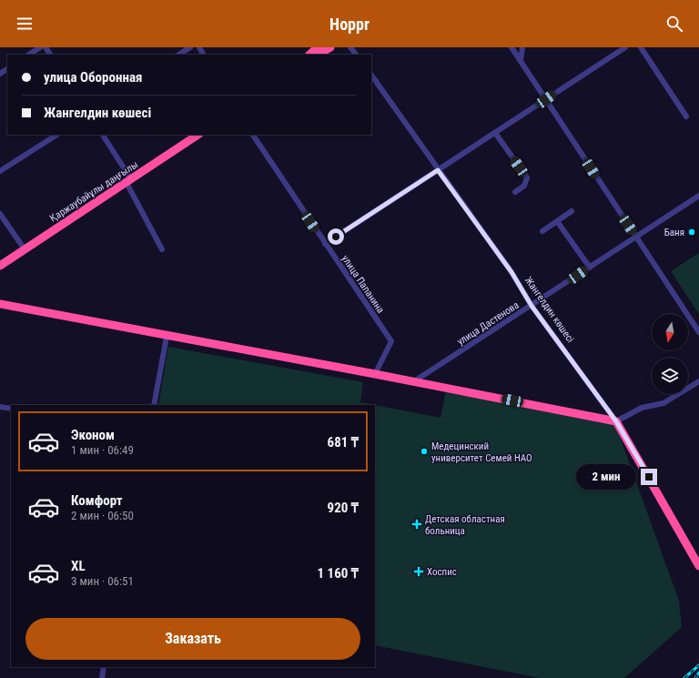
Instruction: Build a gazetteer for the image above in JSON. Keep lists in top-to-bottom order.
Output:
{
  "streets": {
    "highway": ["Қаржаубайұлы даңғылы", "Жангелдин көшесі"],
    "street": ["улица Папанина", "улица Дастенова"]
  },
  "crossings": [
    ["Жангелдин көшесі", "улица Дастенова"]
  ],
  "places": {
    "other": ["Баня", "Медецинский университет Семей НАО"],
    "health": ["Детская областная больница", "Хоспис"]
  },
  "north": "bottom",
  "page": {
    "header": "Hoppr",
    "banner": ["улица Оборонная", "Жангелдин көшесі"],
    "list": [
      {
        "name": "Эконом",
        "note": "1 мин · 06:49",
        "value": "681 ₸"
      },
      {
        "name": "Комфорт",
        "note": "2 мин · 06:50",
        "value": "920 ₸"
      },
      {
        "name": "XL",
        "note": "3 мин · 06:51",
        "value": "1 160 ₸"
      }
    ],
    "bubble": "2 мин",
    "buttons": "Заказать"
  }
}
